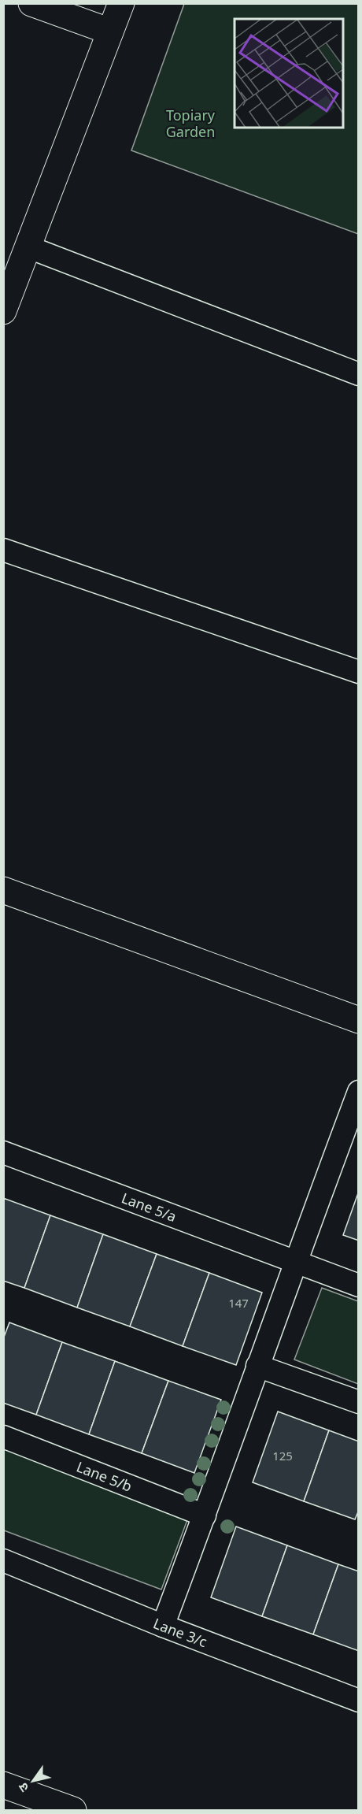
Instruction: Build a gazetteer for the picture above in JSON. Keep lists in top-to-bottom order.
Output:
{
  "streets": {
    "street": ["Lane 5/a", "Lane 5/b", "Lane 3/c"]
  },
  "parks": ["Topiary Garden"],
  "house_numbers": ["147", "125"],
  "north": "bottom left"
}
